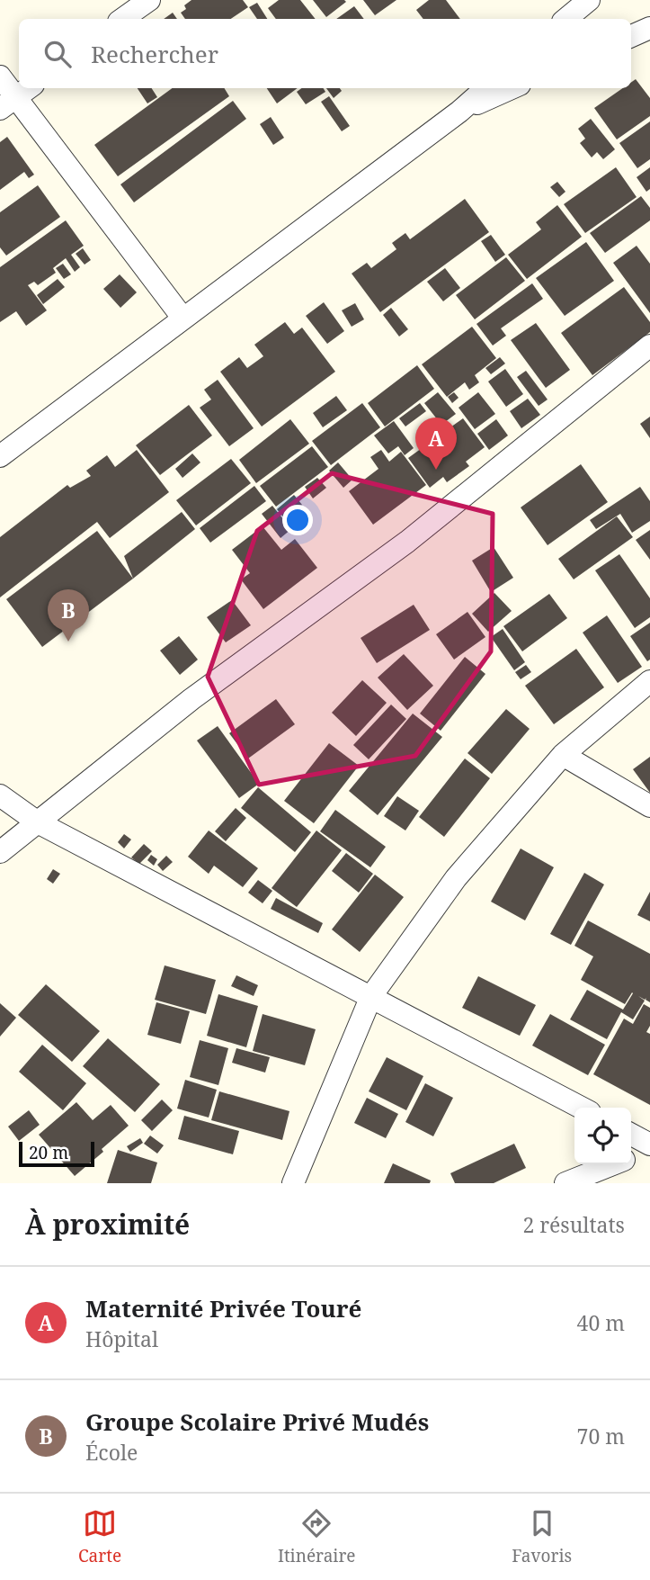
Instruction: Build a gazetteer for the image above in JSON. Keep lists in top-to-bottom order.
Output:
{
  "scale_bar": "20 m",
  "page": {
    "search": "Rechercher",
    "pins": ["A", "B"],
    "scale": "20 m",
    "heading": ["À proximité", "2 résultats"],
    "list": [
      {
        "mark": "A",
        "name": "Maternité Privée Touré",
        "note": "Hôpital",
        "value": "40 m"
      },
      {
        "mark": "B",
        "name": "Groupe Scolaire Privé Mudés",
        "note": "École",
        "value": "70 m"
      }
    ],
    "nav": ["Carte", "Itinéraire", "Favoris"]
  }
}
